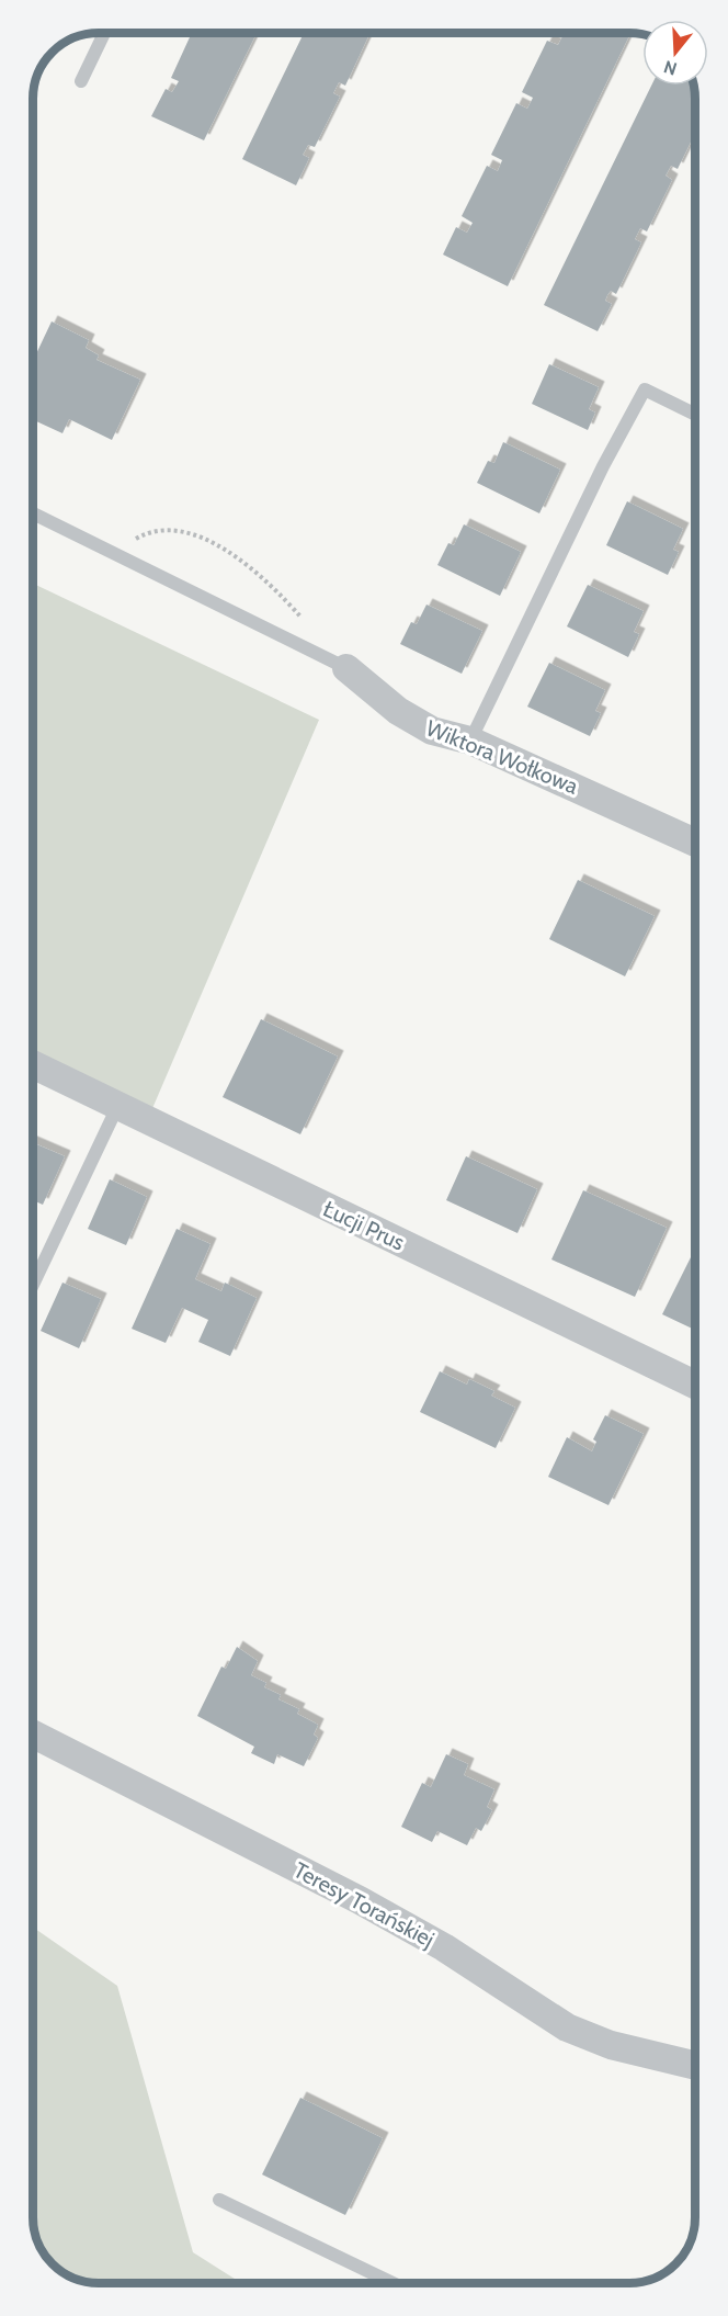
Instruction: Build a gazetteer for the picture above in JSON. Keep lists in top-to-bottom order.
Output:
{
  "streets": {
    "street": ["Wiktora Wołkowa", "Łucji Prus", "Teresy Torańskiej"]
  },
  "north": "bottom"
}
